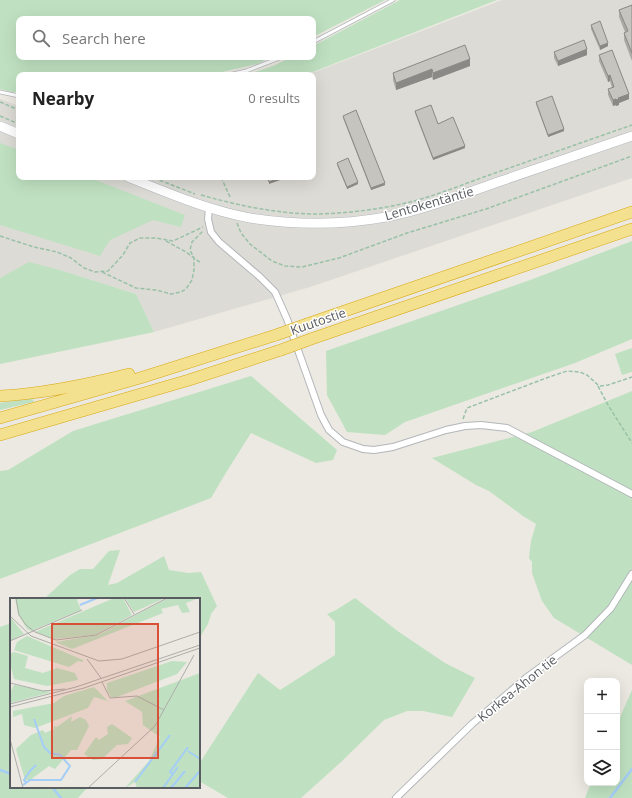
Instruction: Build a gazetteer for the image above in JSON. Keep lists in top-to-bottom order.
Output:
{
  "streets": {
    "highway": ["Kuutostie"],
    "street": ["Lentokentäntie", "Korkea-Ahon tie"]
  },
  "page": {
    "search": "Search here",
    "heading": ["Nearby", "0 results"],
    "map_buttons": ["+", "−"]
  }
}
